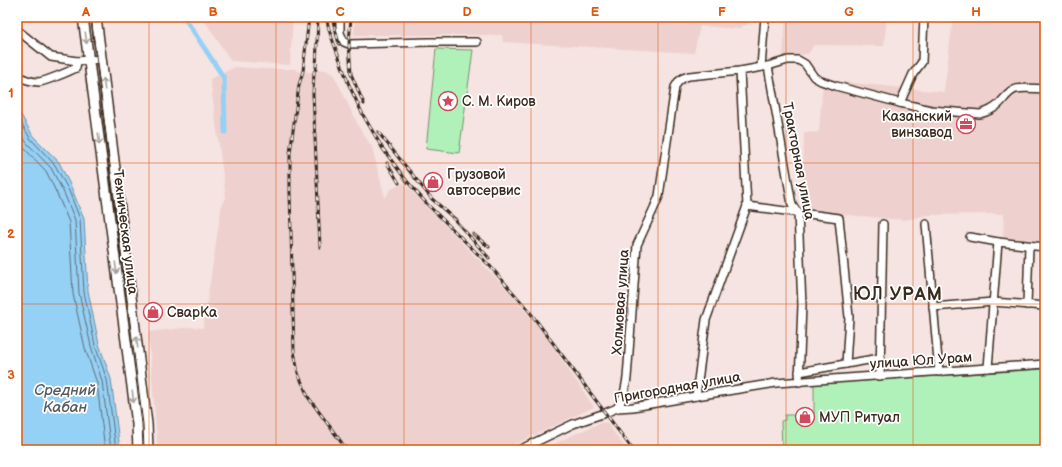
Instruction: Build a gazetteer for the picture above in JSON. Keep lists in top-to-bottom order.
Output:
{
  "streets": {
    "main road": ["Техническая улица"],
    "street": [
      "Тракторная улица",
      "Холмовая улица",
      "улица Юл Урам",
      "Пригородная улица"
    ]
  },
  "crossings": [
    ["Тракторная улица", "улица Юл Урам"],
    ["Тракторная улица", "Пригородная улица"],
    ["Холмовая улица", "Пригородная улица"],
    ["улица Юл Урам", "Пригородная улица"]
  ],
  "districts": ["ЮЛ УРАМ"],
  "water": ["Средний Кабан"],
  "places": {
    "place": ["С. М. Киров"],
    "office": ["Казанский винзавод"],
    "shop": ["Грузовой автосервис", "СварКа", "МУП Ритуал"]
  },
  "grid": {
    "columns": [
      "A",
      "B",
      "C",
      "D",
      "E",
      "F",
      "G",
      "H"
    ],
    "rows": ["1", "2", "3"]
  }
}
